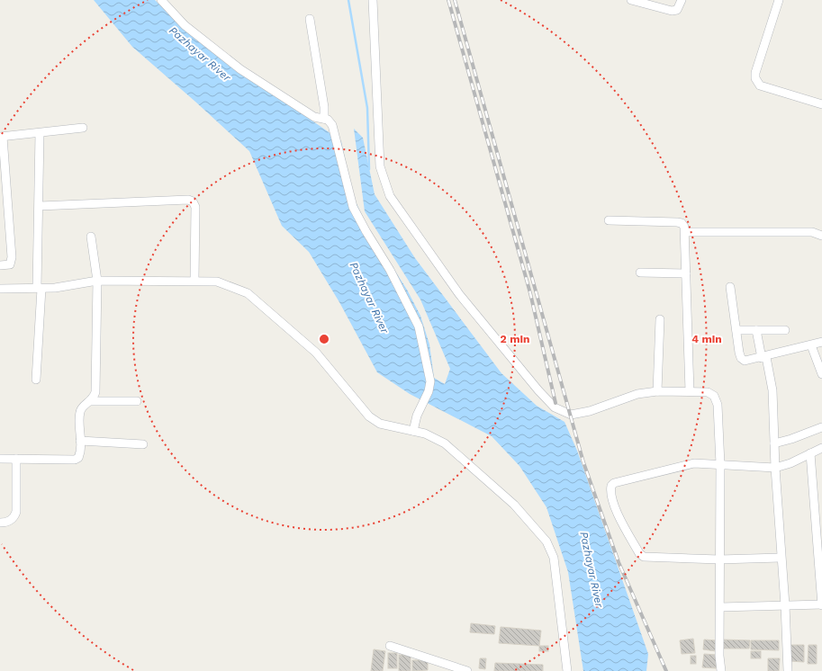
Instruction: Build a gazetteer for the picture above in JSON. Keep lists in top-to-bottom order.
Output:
{
  "water": ["Pazhayar River"],
  "rings": ["2 min", "4 min"]
}
